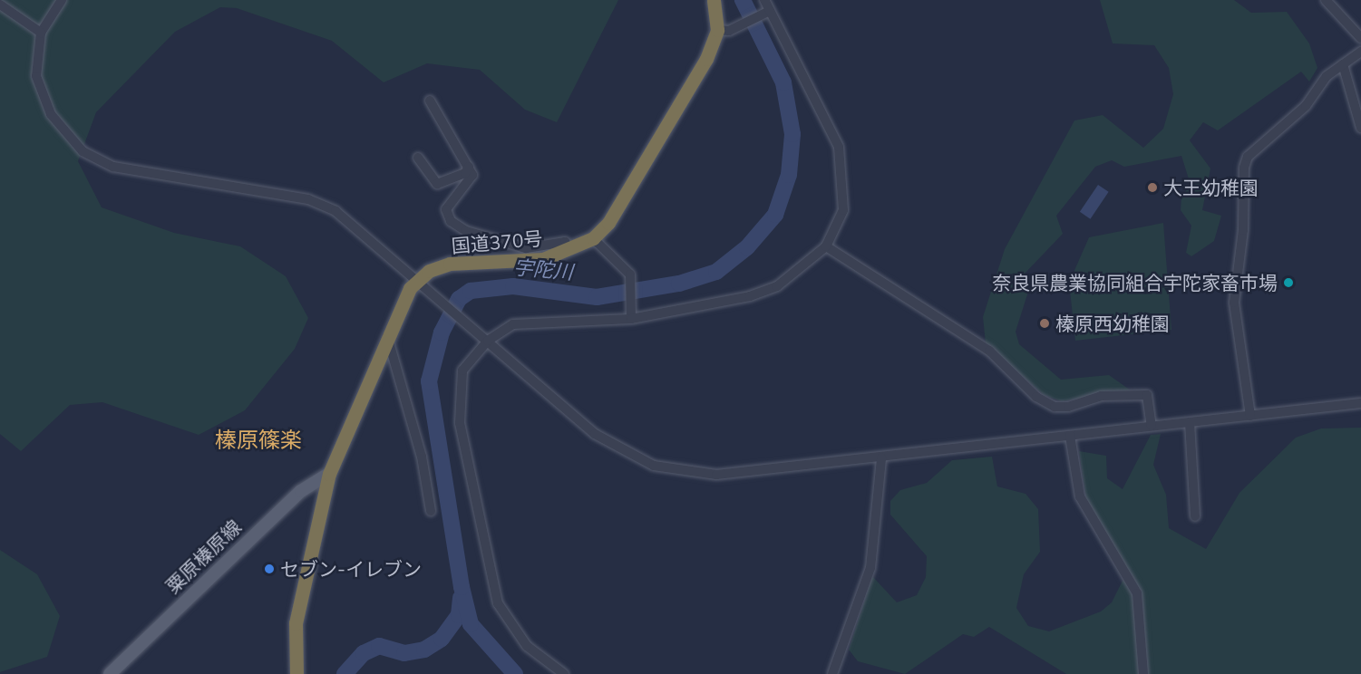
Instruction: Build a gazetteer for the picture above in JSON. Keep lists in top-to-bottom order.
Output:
{
  "streets": {
    "highway": ["国道370号"],
    "main road": ["粟原榛原線"]
  },
  "districts": ["榛原篠楽"],
  "water": ["宇陀川"],
  "places": [
    "大王幼稚園",
    "奈良県農業協同組合宇陀家畜市場",
    "榛原西幼稚園",
    "セブン-イレブン"
  ]
}
